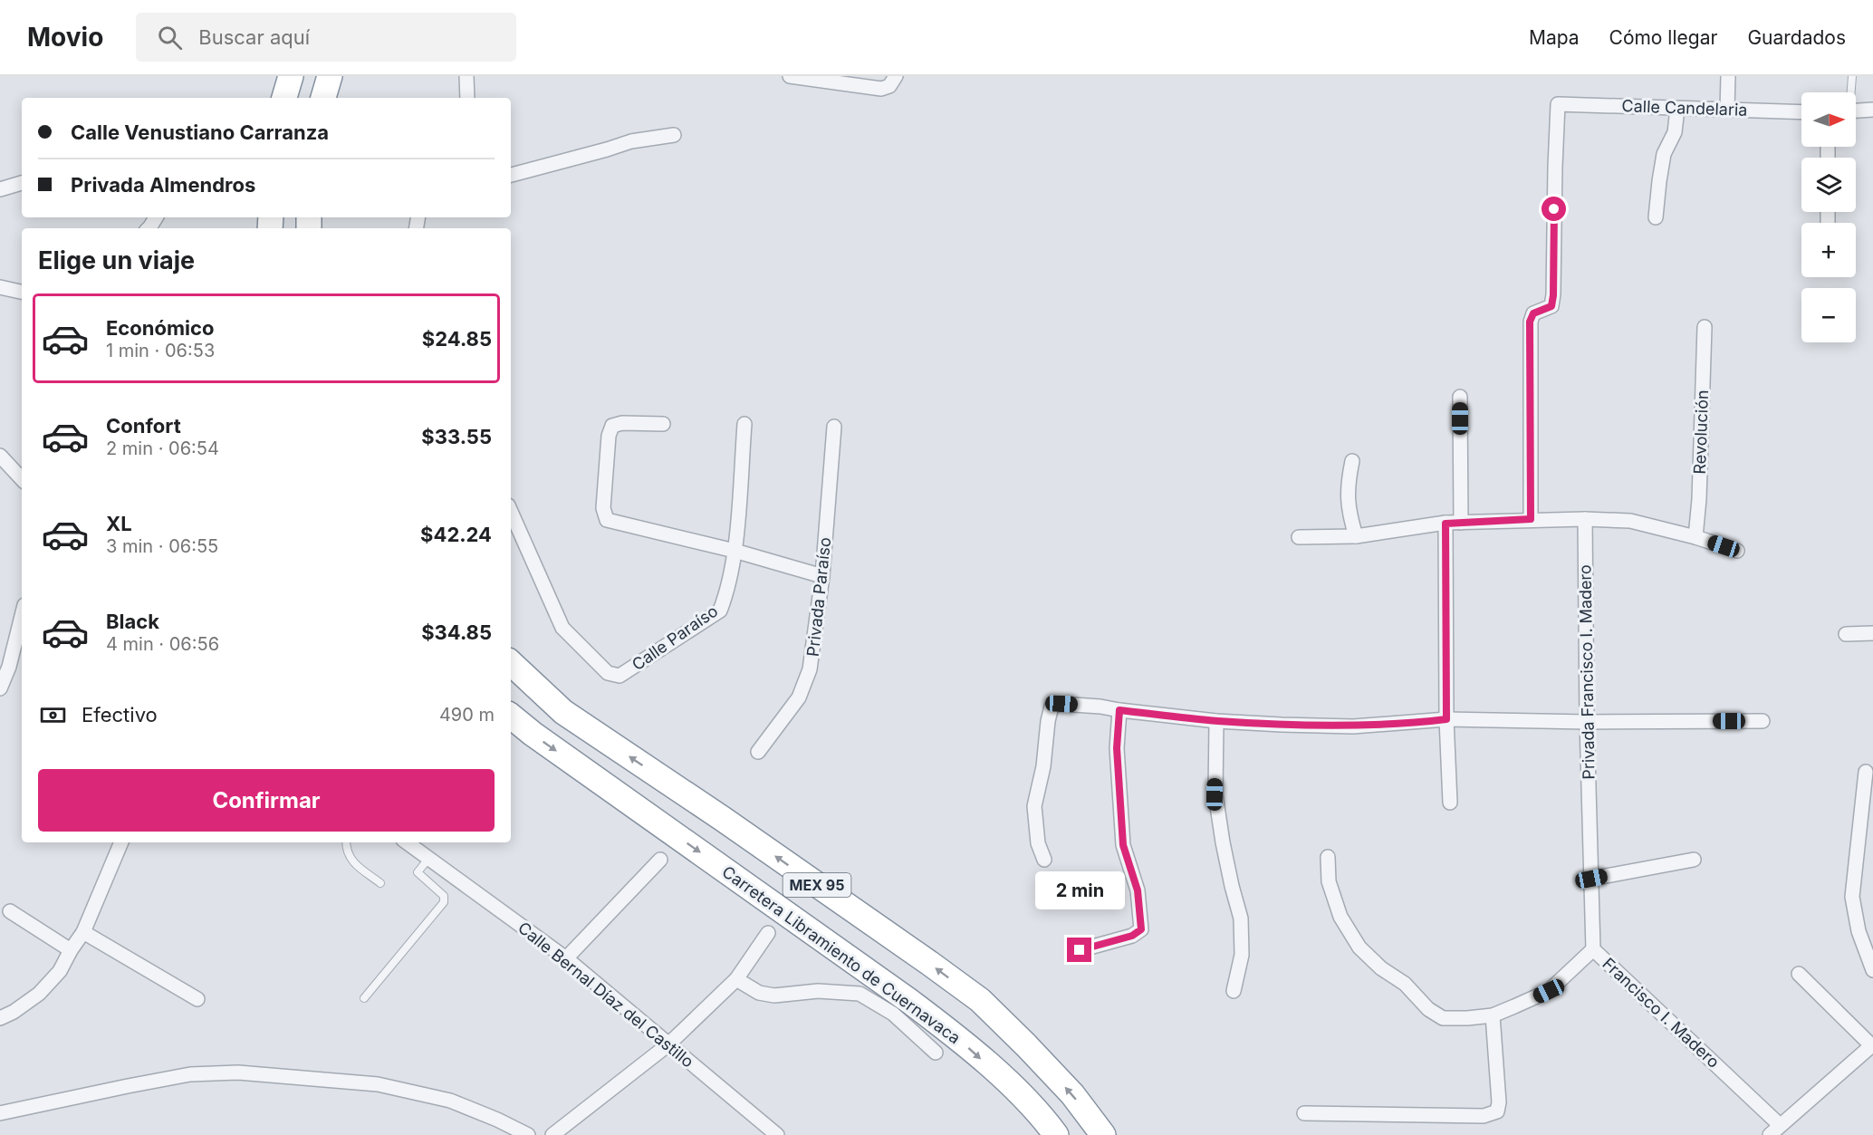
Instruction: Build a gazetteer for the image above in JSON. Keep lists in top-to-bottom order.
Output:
{
  "streets": {
    "highway": ["MEX 95", "Carretera Libramiento de Cuernavaca"],
    "street": [
      "Calle Candelaria",
      "Revolución",
      "Privada Paraíso",
      "Calle Paraíso",
      "Privada Francisco I. Madero",
      "Calle Bernal Díaz del Castillo",
      "Francisco I. Madero"
    ]
  },
  "crossings": [
    ["Privada Francisco I. Madero", "Francisco I. Madero"]
  ],
  "north": "right",
  "page": {
    "header": "Movio",
    "search": "Buscar aquí",
    "nav": ["Mapa", "Cómo llegar", "Guardados"],
    "map_buttons": ["+", "−"],
    "banner": ["Calle Venustiano Carranza", "Privada Almendros"],
    "heading": "Elige un viaje",
    "list": [
      {
        "name": "Económico",
        "note": "1 min · 06:53",
        "value": "$24.85"
      },
      {
        "name": "Confort",
        "note": "2 min · 06:54",
        "value": "$33.55"
      },
      {
        "name": "XL",
        "note": "3 min · 06:55",
        "value": "$42.24"
      },
      {
        "name": "Black",
        "note": "4 min · 06:56",
        "value": "$34.85"
      }
    ],
    "pay": ["Efectivo", "490 m"],
    "buttons": "Confirmar",
    "bubble": "2 min"
  }
}
